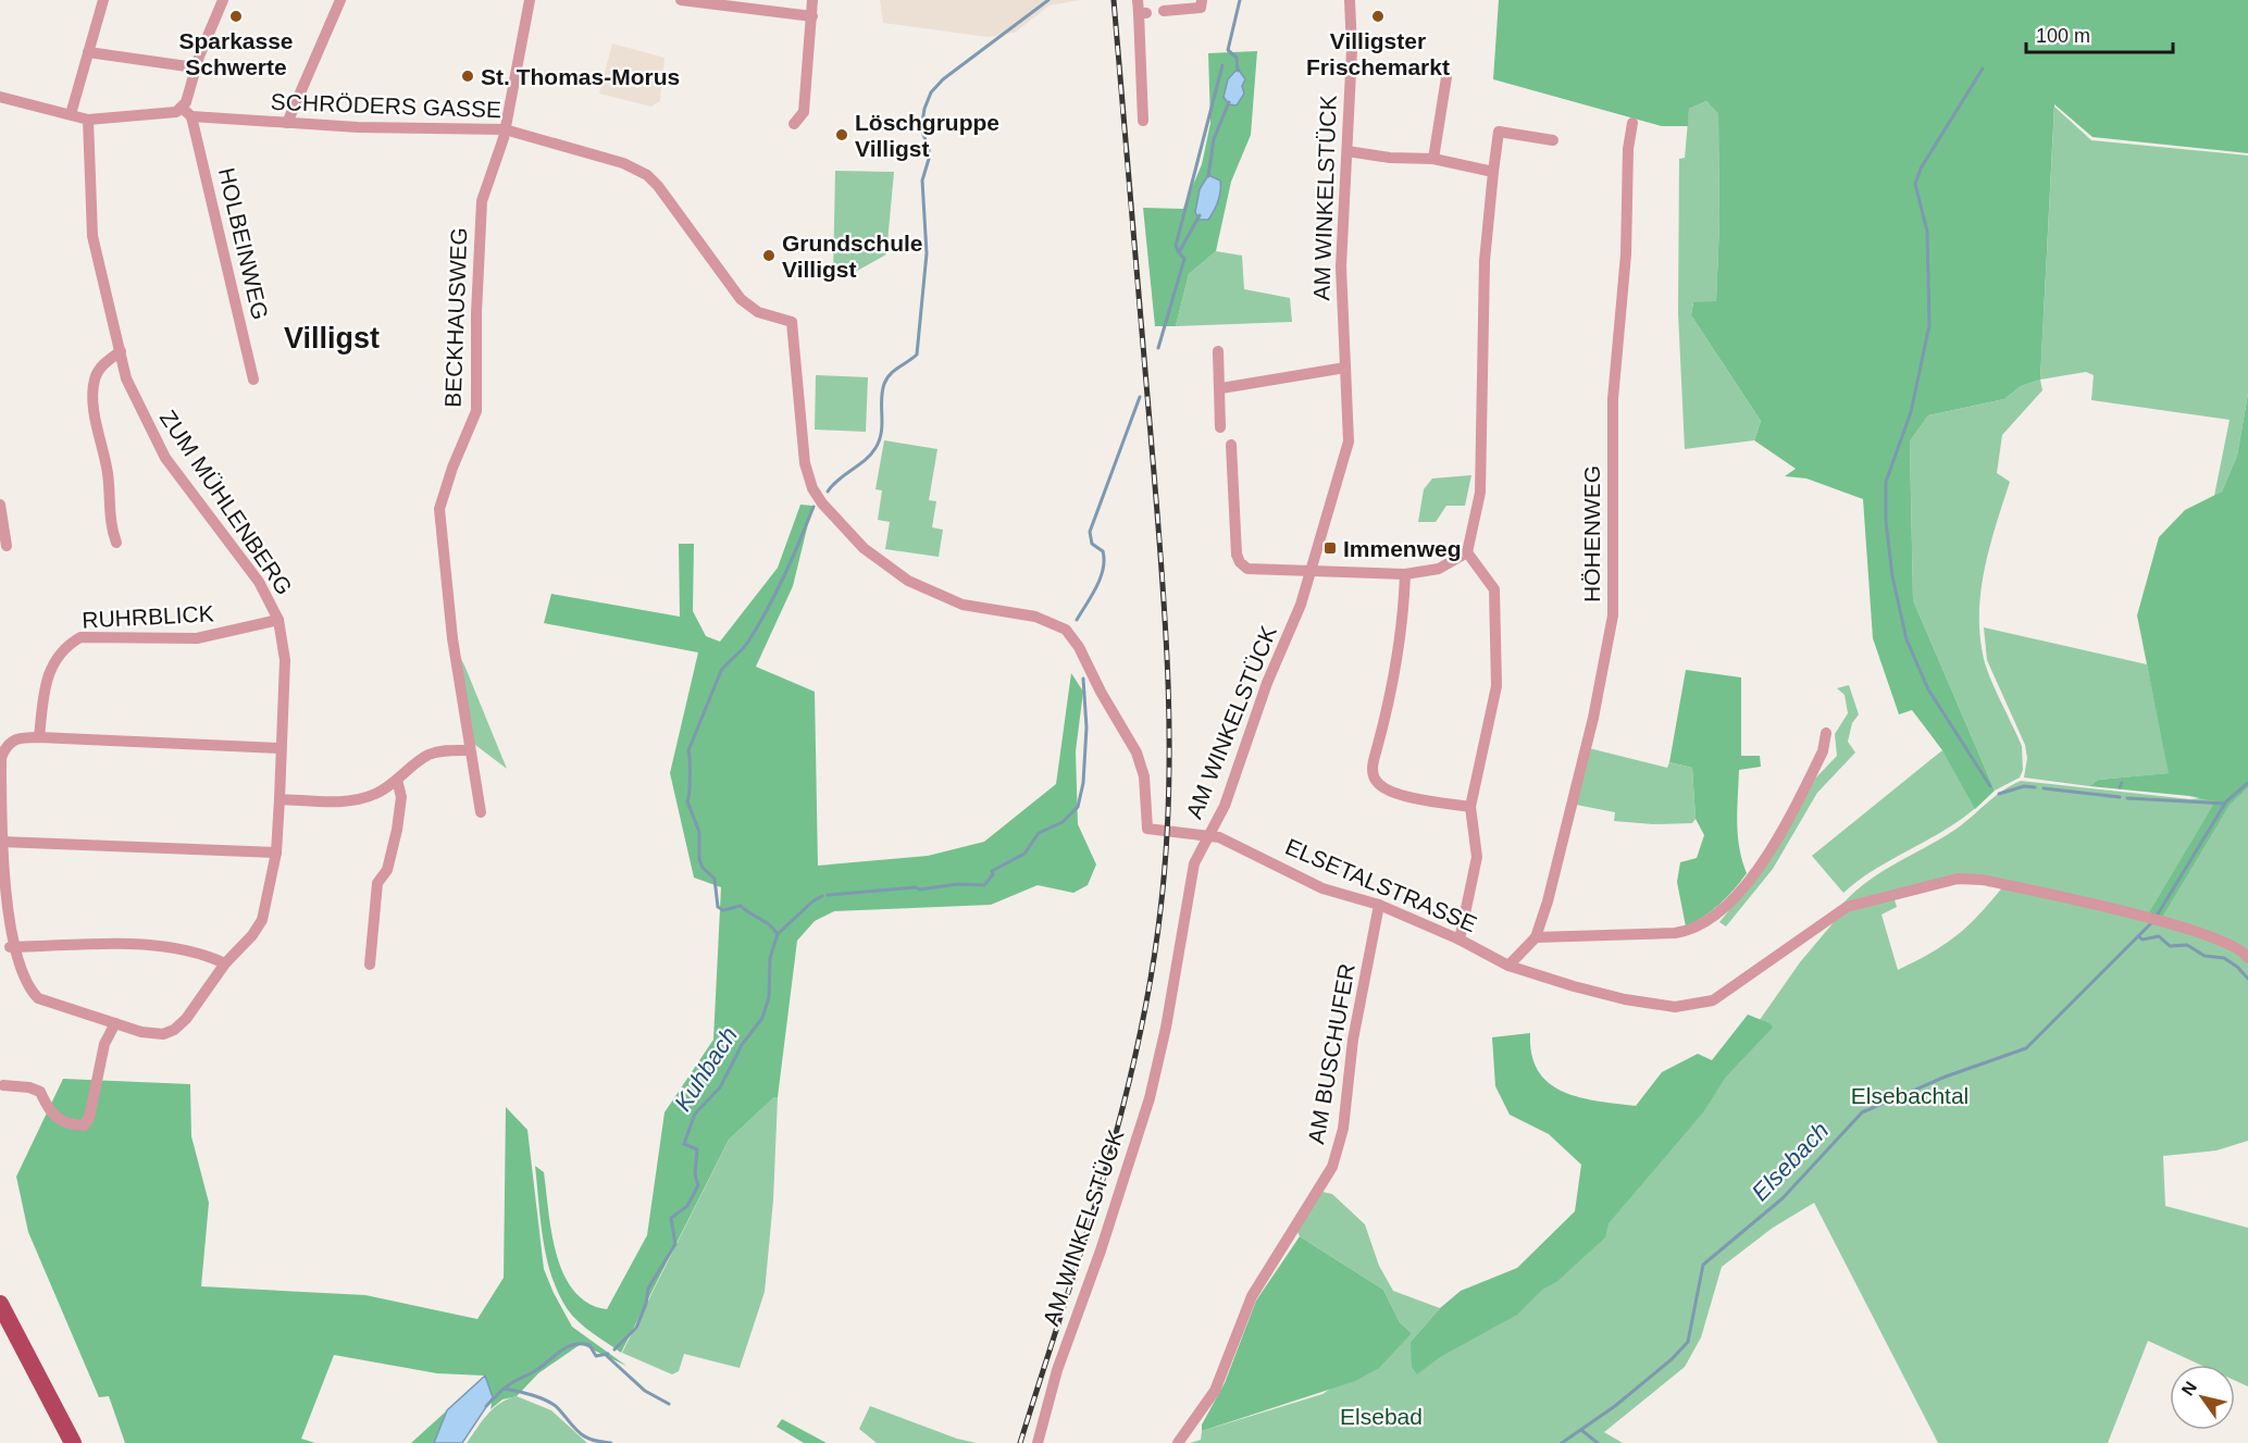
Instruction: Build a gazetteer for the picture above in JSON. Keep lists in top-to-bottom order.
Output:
{
  "streets": {
    "street": [
      "SCHRÖDERS GASSE",
      "AM WINKELSTÜCK",
      "HOLBEINWEG",
      "BECKHAUSWEG",
      "ZUM MÜHLENBERG",
      "HÖHENWEG",
      "RUHRBLICK",
      "ELSETALSTRASSE",
      "AM BUSCHUFER"
    ]
  },
  "crossings": [
    ["SCHRÖDERS GASSE", "HOLBEINWEG"],
    ["SCHRÖDERS GASSE", "BECKHAUSWEG"],
    ["SCHRÖDERS GASSE", "ELSETALSTRASSE"],
    ["AM WINKELSTÜCK", "ELSETALSTRASSE"],
    ["ZUM MÜHLENBERG", "RUHRBLICK"],
    ["ELSETALSTRASSE", "AM BUSCHUFER"]
  ],
  "districts": ["Villigst"],
  "water": ["Kuhbach", "Elsebach"],
  "parks": ["Elsebachtal", "Elsebad"],
  "places": {
    "other": [
      "Sparkasse Schwerte",
      "Villigster Frischemarkt",
      "St. Thomas-Morus",
      "Löschgruppe Villigst",
      "Grundschule Villigst"
    ],
    "transit": ["Immenweg"]
  },
  "scale_bar": "100 m",
  "north": "top left"
}
